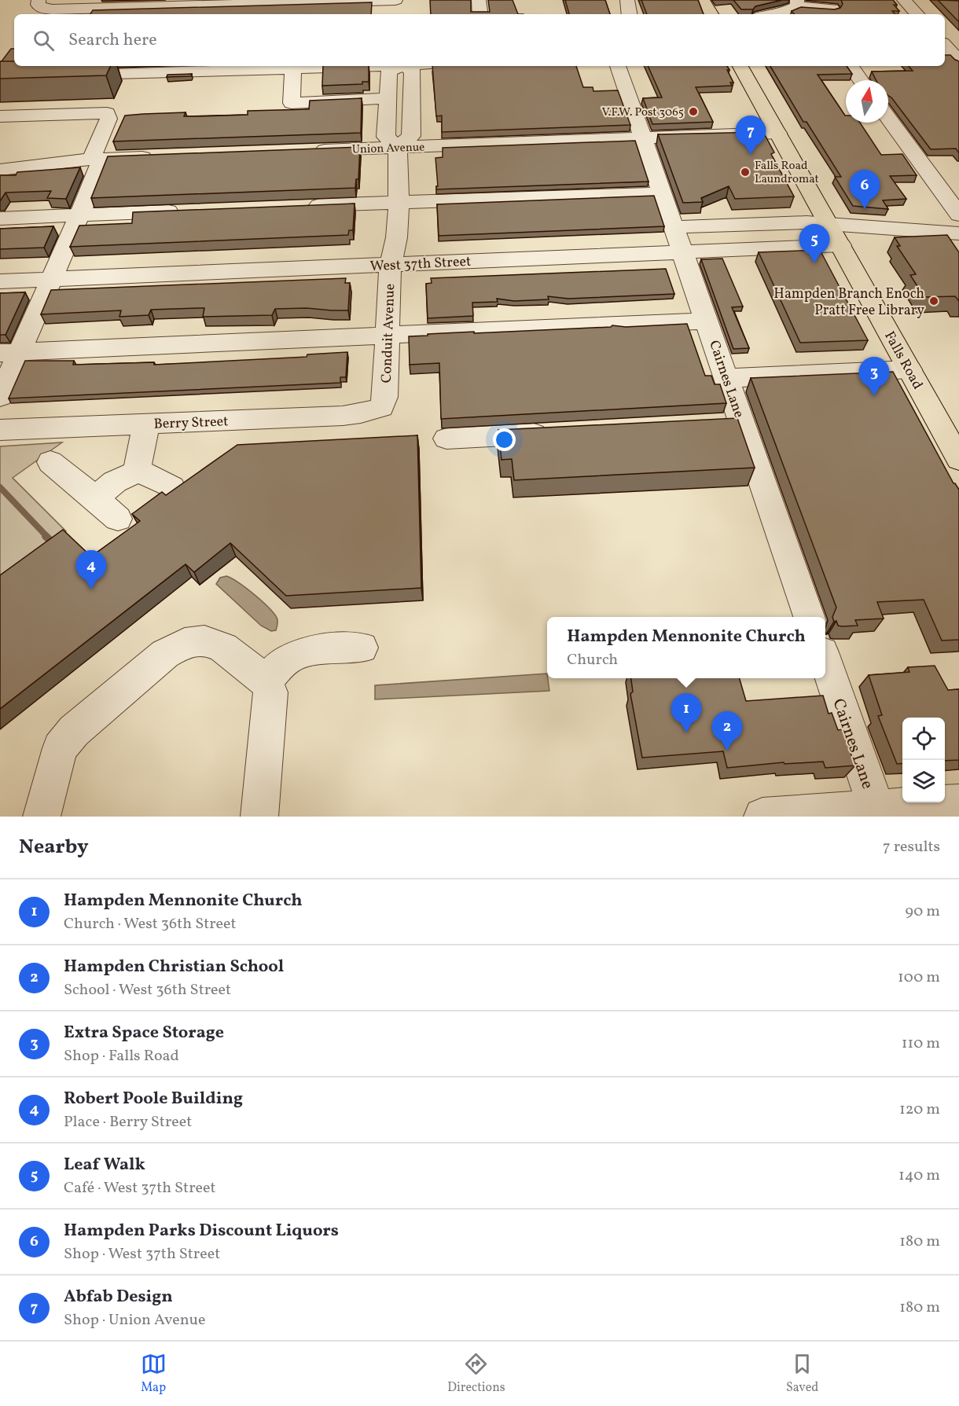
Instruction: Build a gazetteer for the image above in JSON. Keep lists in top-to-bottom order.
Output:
{
  "streets": {
    "main road": ["Falls Road"],
    "street": [
      "Union Avenue",
      "West 37th Street",
      "Conduit Avenue",
      "Cairnes Lane",
      "Berry Street"
    ]
  },
  "crossings": [
    ["Union Avenue", "Conduit Avenue"],
    ["Union Avenue", "Falls Road"],
    ["Union Avenue", "Cairnes Lane"],
    ["West 37th Street", "Conduit Avenue"],
    ["West 37th Street", "Falls Road"],
    ["West 37th Street", "Cairnes Lane"],
    ["Conduit Avenue", "Berry Street"]
  ],
  "places": ["V.F.W. Post 3065", "Falls Road Laundromat", "Hampden Branch Enoch Pratt Free Library"],
  "north": "top",
  "page": {
    "search": "Search here",
    "pins": [
      "7",
      "6",
      "5",
      "3",
      "4",
      "1",
      "2"
    ],
    "popup": ["Hampden Mennonite Church", "Church"],
    "heading": ["Nearby", "7 results"],
    "list": [
      {
        "mark": "1",
        "name": "Hampden Mennonite Church",
        "note": "Church · West 36th Street",
        "value": "90 m"
      },
      {
        "mark": "2",
        "name": "Hampden Christian School",
        "note": "School · West 36th Street",
        "value": "100 m"
      },
      {
        "mark": "3",
        "name": "Extra Space Storage",
        "note": "Shop · Falls Road",
        "value": "110 m"
      },
      {
        "mark": "4",
        "name": "Robert Poole Building",
        "note": "Place · Berry Street",
        "value": "120 m"
      },
      {
        "mark": "5",
        "name": "Leaf Walk",
        "note": "Café · West 37th Street",
        "value": "140 m"
      },
      {
        "mark": "6",
        "name": "Hampden Parks Discount Liquors",
        "note": "Shop · West 37th Street",
        "value": "180 m"
      },
      {
        "mark": "7",
        "name": "Abfab Design",
        "note": "Shop · Union Avenue",
        "value": "180 m"
      }
    ],
    "nav": ["Map", "Directions", "Saved"]
  }
}
